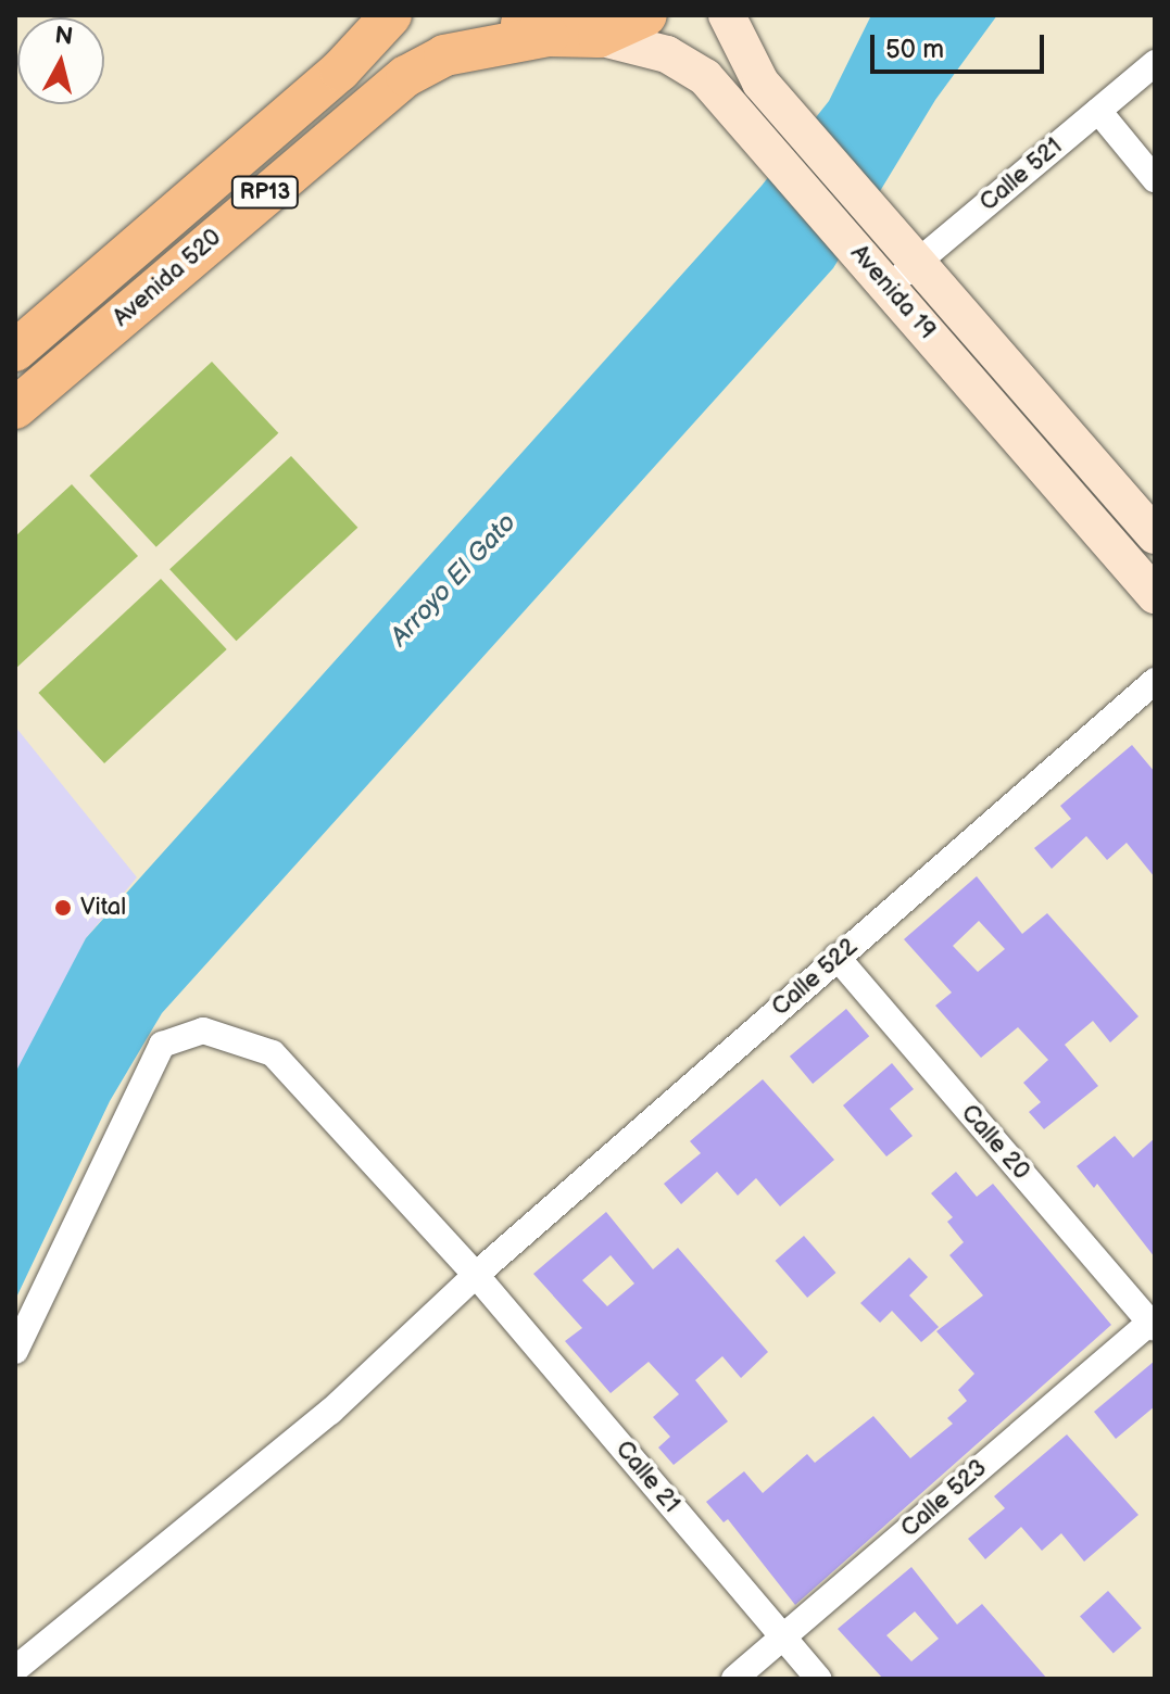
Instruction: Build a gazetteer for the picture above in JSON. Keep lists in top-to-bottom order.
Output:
{
  "streets": {
    "main road": ["RP13", "Avenida 520", "Avenida 19"],
    "street": [
      "Calle 521",
      "Calle 522",
      "Calle 20",
      "Calle 21",
      "Calle 523"
    ]
  },
  "crossings": [
    ["Calle 521", "Avenida 19"],
    ["RP13", "Avenida 520"],
    ["RP13", "Avenida 19"],
    ["Calle 522", "Calle 20"],
    ["Calle 522", "Calle 21"],
    ["Calle 20", "Calle 523"],
    ["Calle 21", "Calle 523"]
  ],
  "water": ["Arroyo El Gato"],
  "places": ["Vital"],
  "scale_bar": "50 m",
  "north": "top"
}
